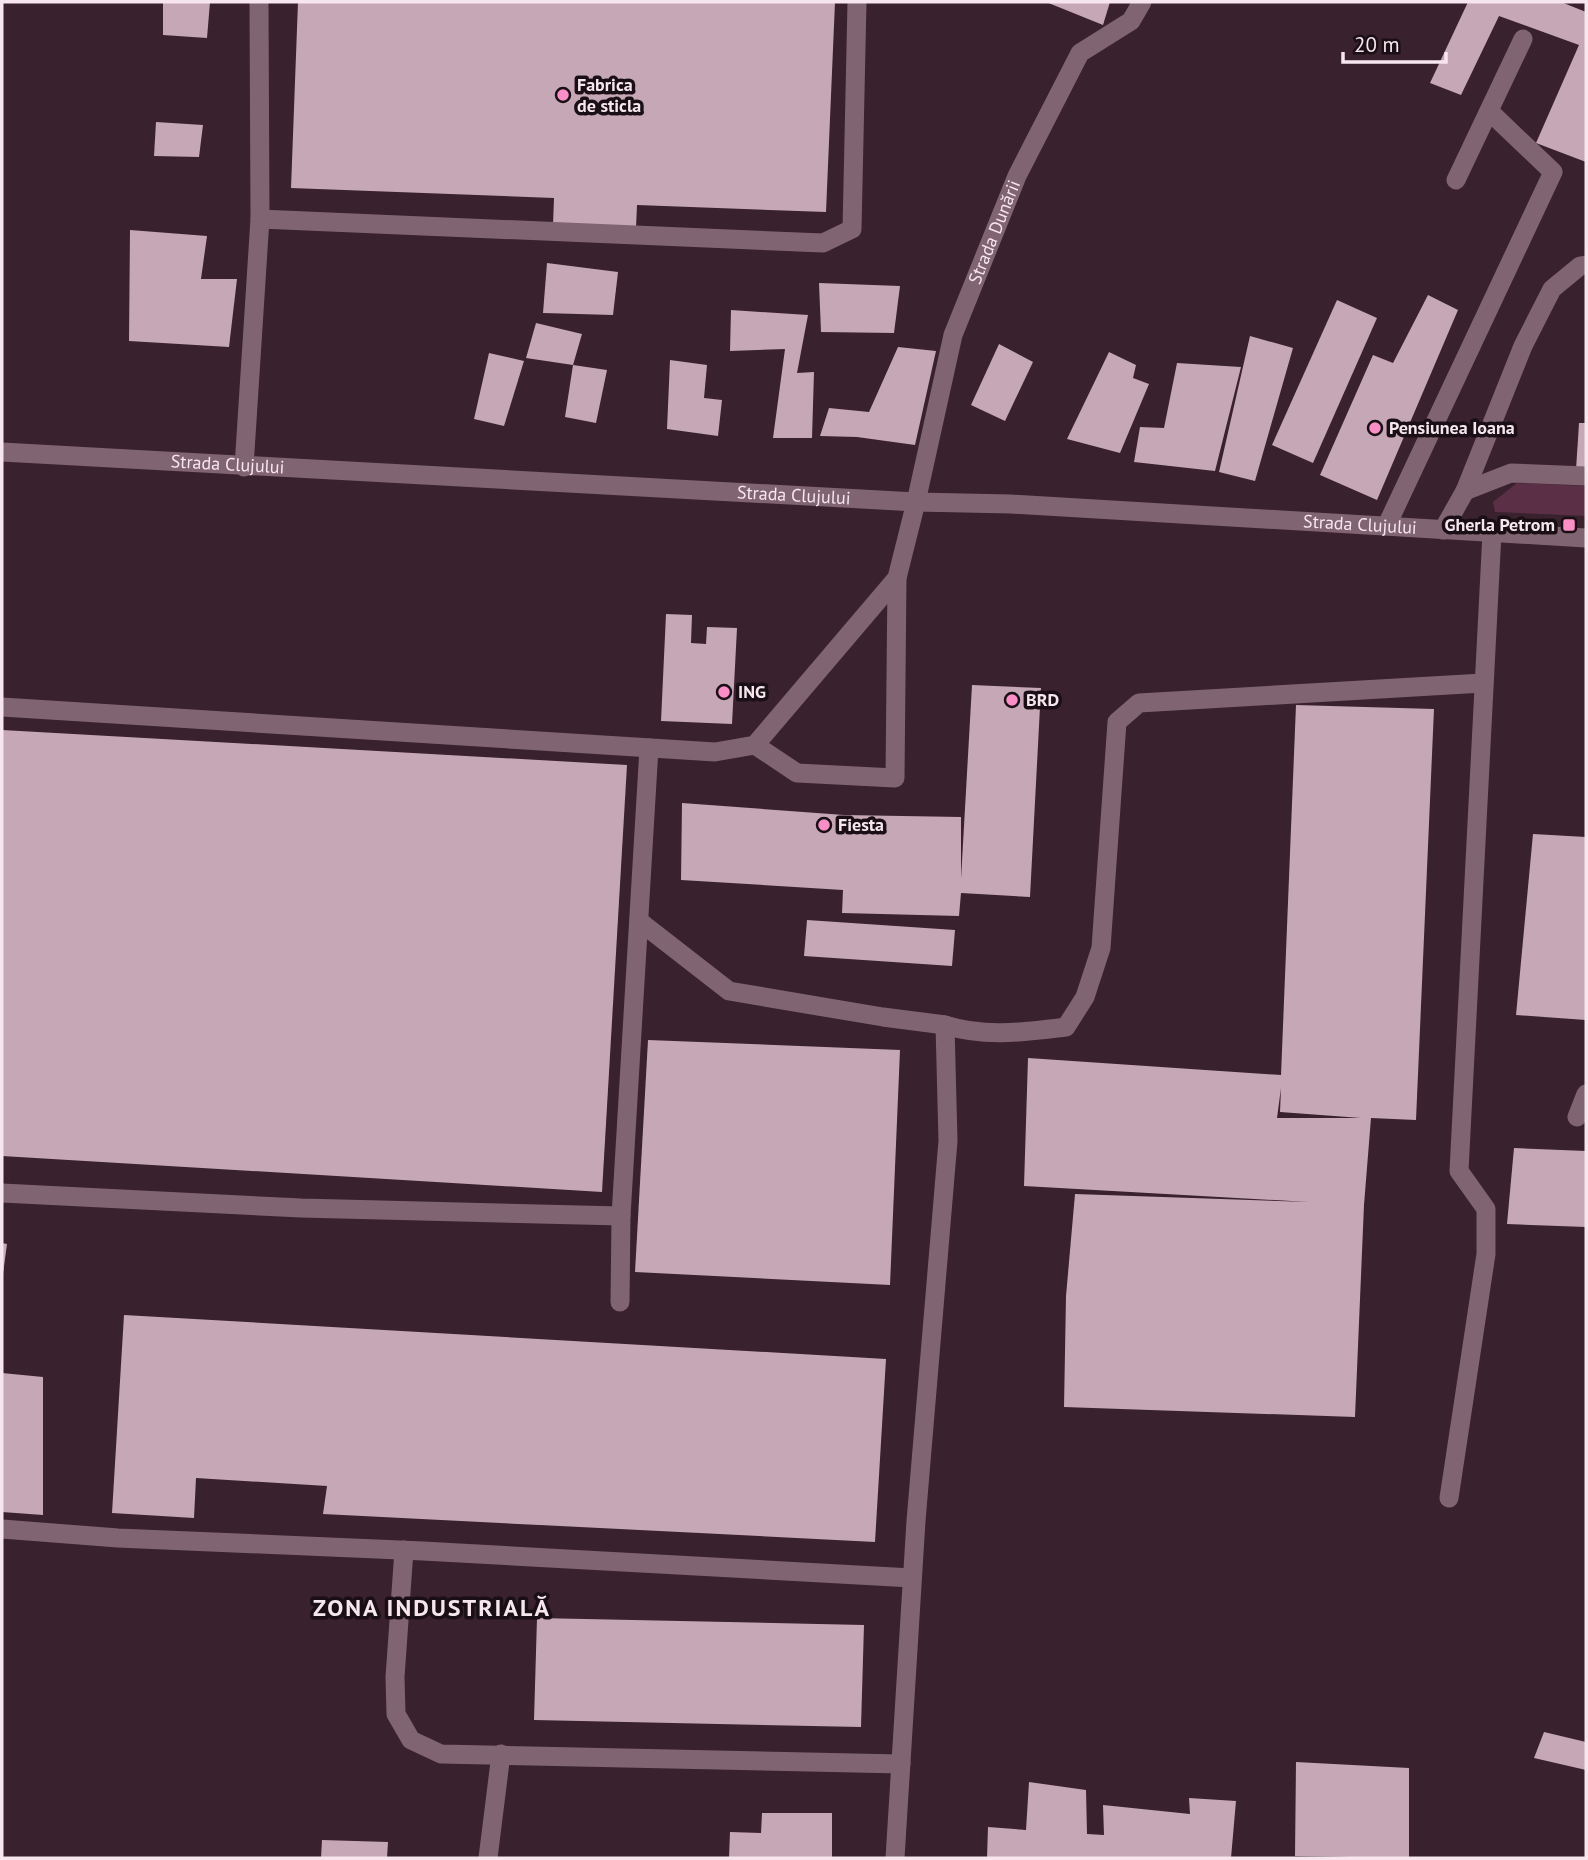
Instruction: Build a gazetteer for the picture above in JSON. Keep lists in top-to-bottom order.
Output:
{
  "streets": {
    "main road": ["Strada Dunării", "Strada Clujului"]
  },
  "crossings": [
    ["Strada Dunării", "Strada Clujului"]
  ],
  "districts": ["ZONA INDUSTRIALĂ"],
  "places": {
    "other": [
      "Fabrica de sticla",
      "Pensiunea Ioana",
      "ING",
      "BRD",
      "Fiesta"
    ],
    "transit": ["Gherla Petrom"]
  },
  "scale_bar": "20 m"
}
